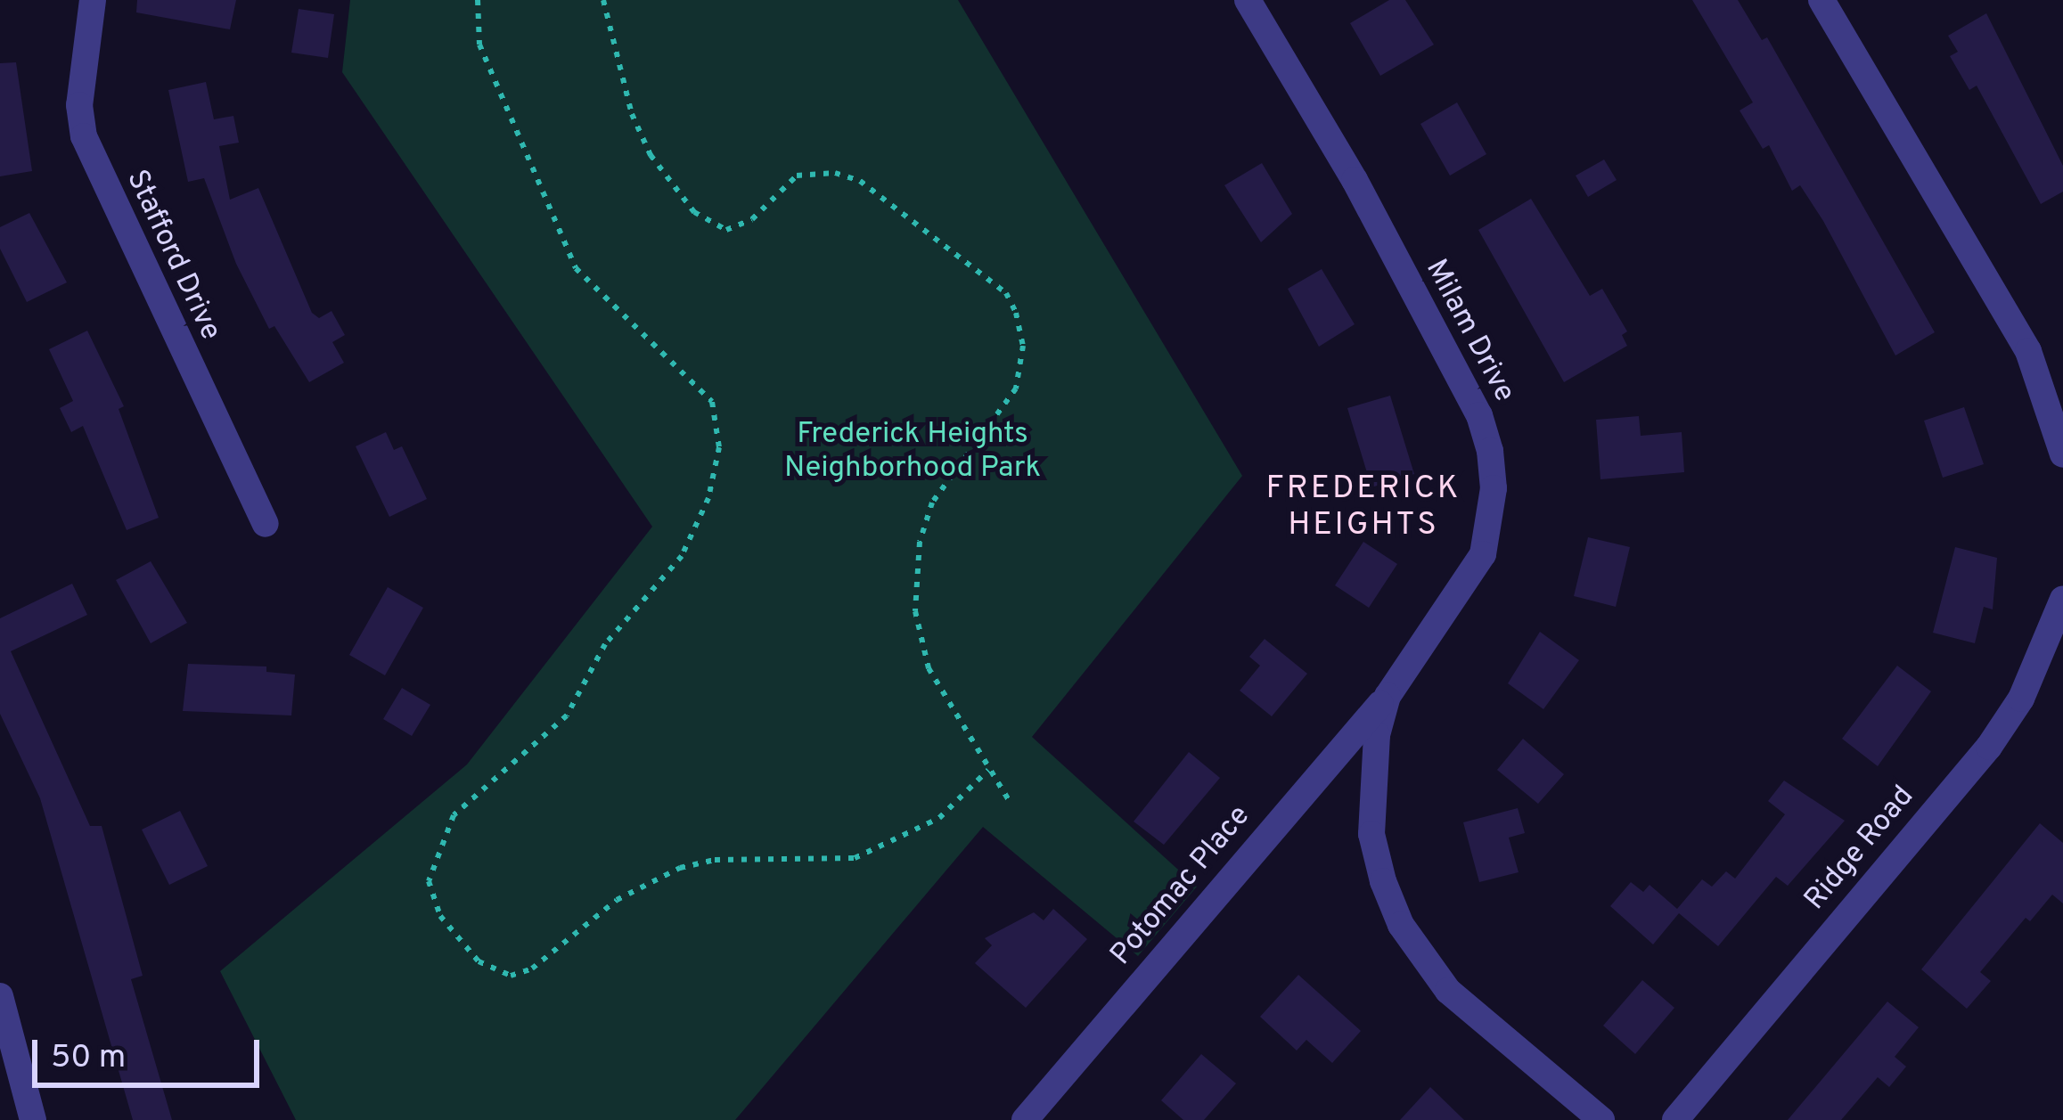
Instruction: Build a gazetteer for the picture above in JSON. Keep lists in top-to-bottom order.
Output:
{
  "streets": {
    "street": [
      "Stafford Drive",
      "Milam Drive",
      "Ridge Road",
      "Potomac Place"
    ]
  },
  "crossings": [
    ["Milam Drive", "Potomac Place"]
  ],
  "districts": ["FREDERICK HEIGHTS"],
  "parks": ["Frederick Heights Neighborhood Park"],
  "scale_bar": "50 m"
}
